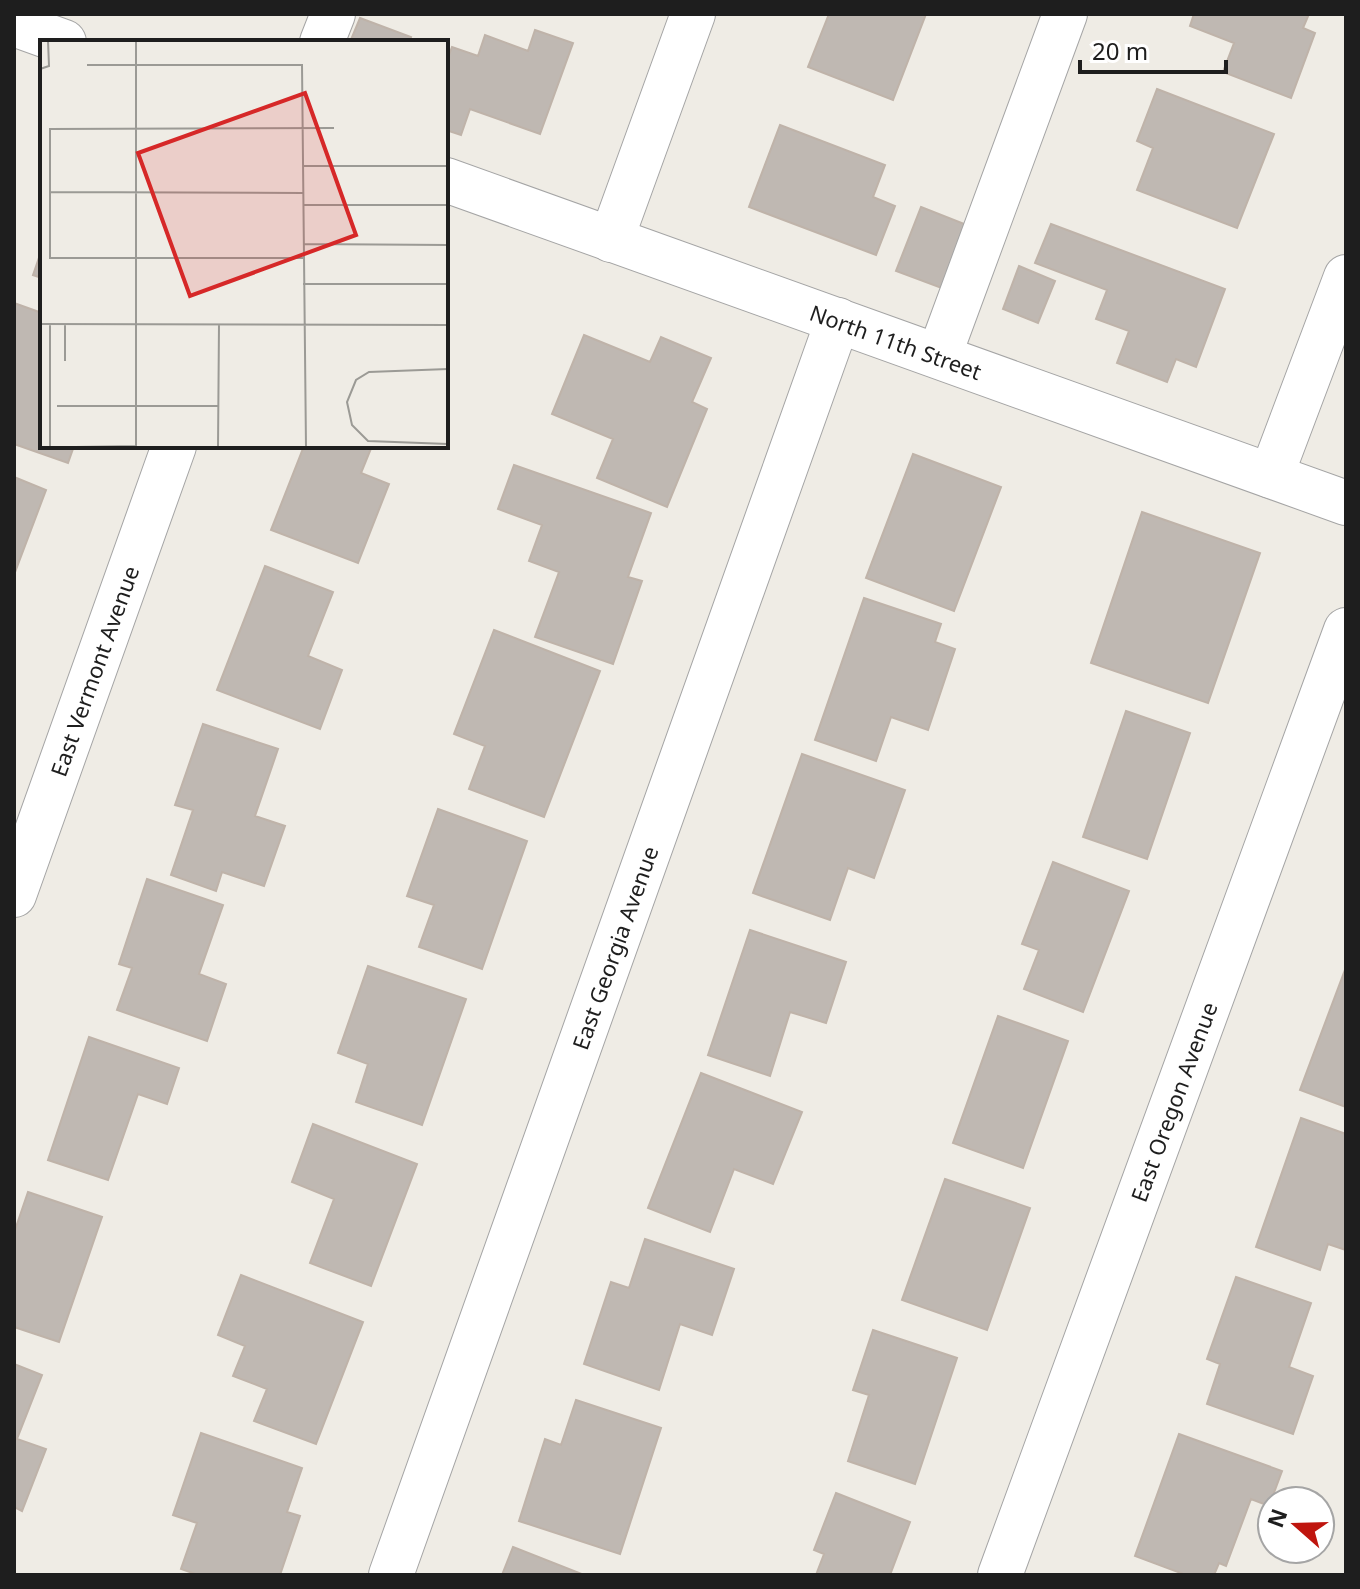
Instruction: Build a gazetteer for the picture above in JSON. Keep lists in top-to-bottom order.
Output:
{
  "streets": {
    "street": [
      "North 11th Street",
      "East Vermont Avenue",
      "East Georgia Avenue",
      "East Oregon Avenue"
    ]
  },
  "crossings": [
    ["North 11th Street", "East Georgia Avenue"]
  ],
  "scale_bar": "20 m",
  "north": "left"
}
